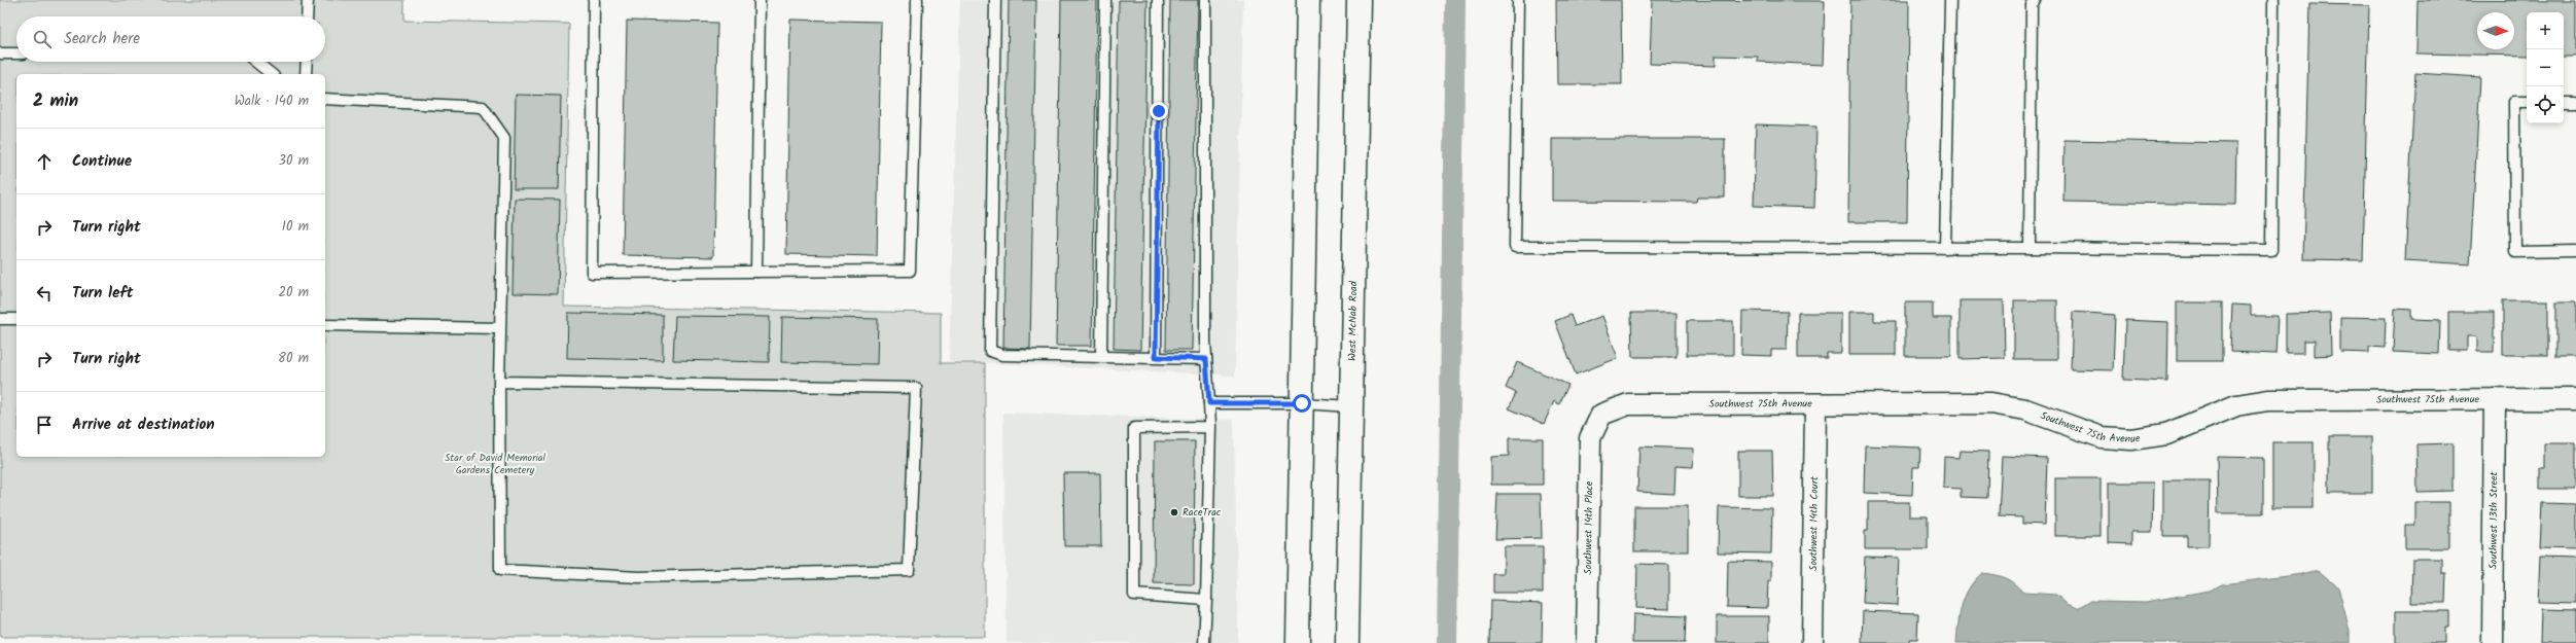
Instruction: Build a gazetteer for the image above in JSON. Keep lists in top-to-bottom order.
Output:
{
  "streets": {
    "main road": ["West McNab Road"],
    "street": [
      "Southwest 75th Avenue",
      "Southwest 13th Street",
      "Southwest 14th Court",
      "Southwest 14th Place"
    ]
  },
  "crossings": [
    ["Southwest 75th Avenue", "Southwest 13th Street"],
    ["Southwest 75th Avenue", "Southwest 14th Court"],
    ["Southwest 75th Avenue", "Southwest 14th Place"]
  ],
  "parks": ["Star of David Memorial Gardens Cemetery"],
  "places": ["RaceTrac"],
  "north": "right",
  "page": {
    "map_buttons": ["+", "−"],
    "search": "Search here",
    "heading": ["2 min", "Walk · 140 m"],
    "list": [
      ["Continue", "30 m"],
      ["Turn right", "10 m"],
      ["Turn left", "20 m"],
      ["Turn right", "80 m"],
      "Arrive at destination"
    ]
  }
}
